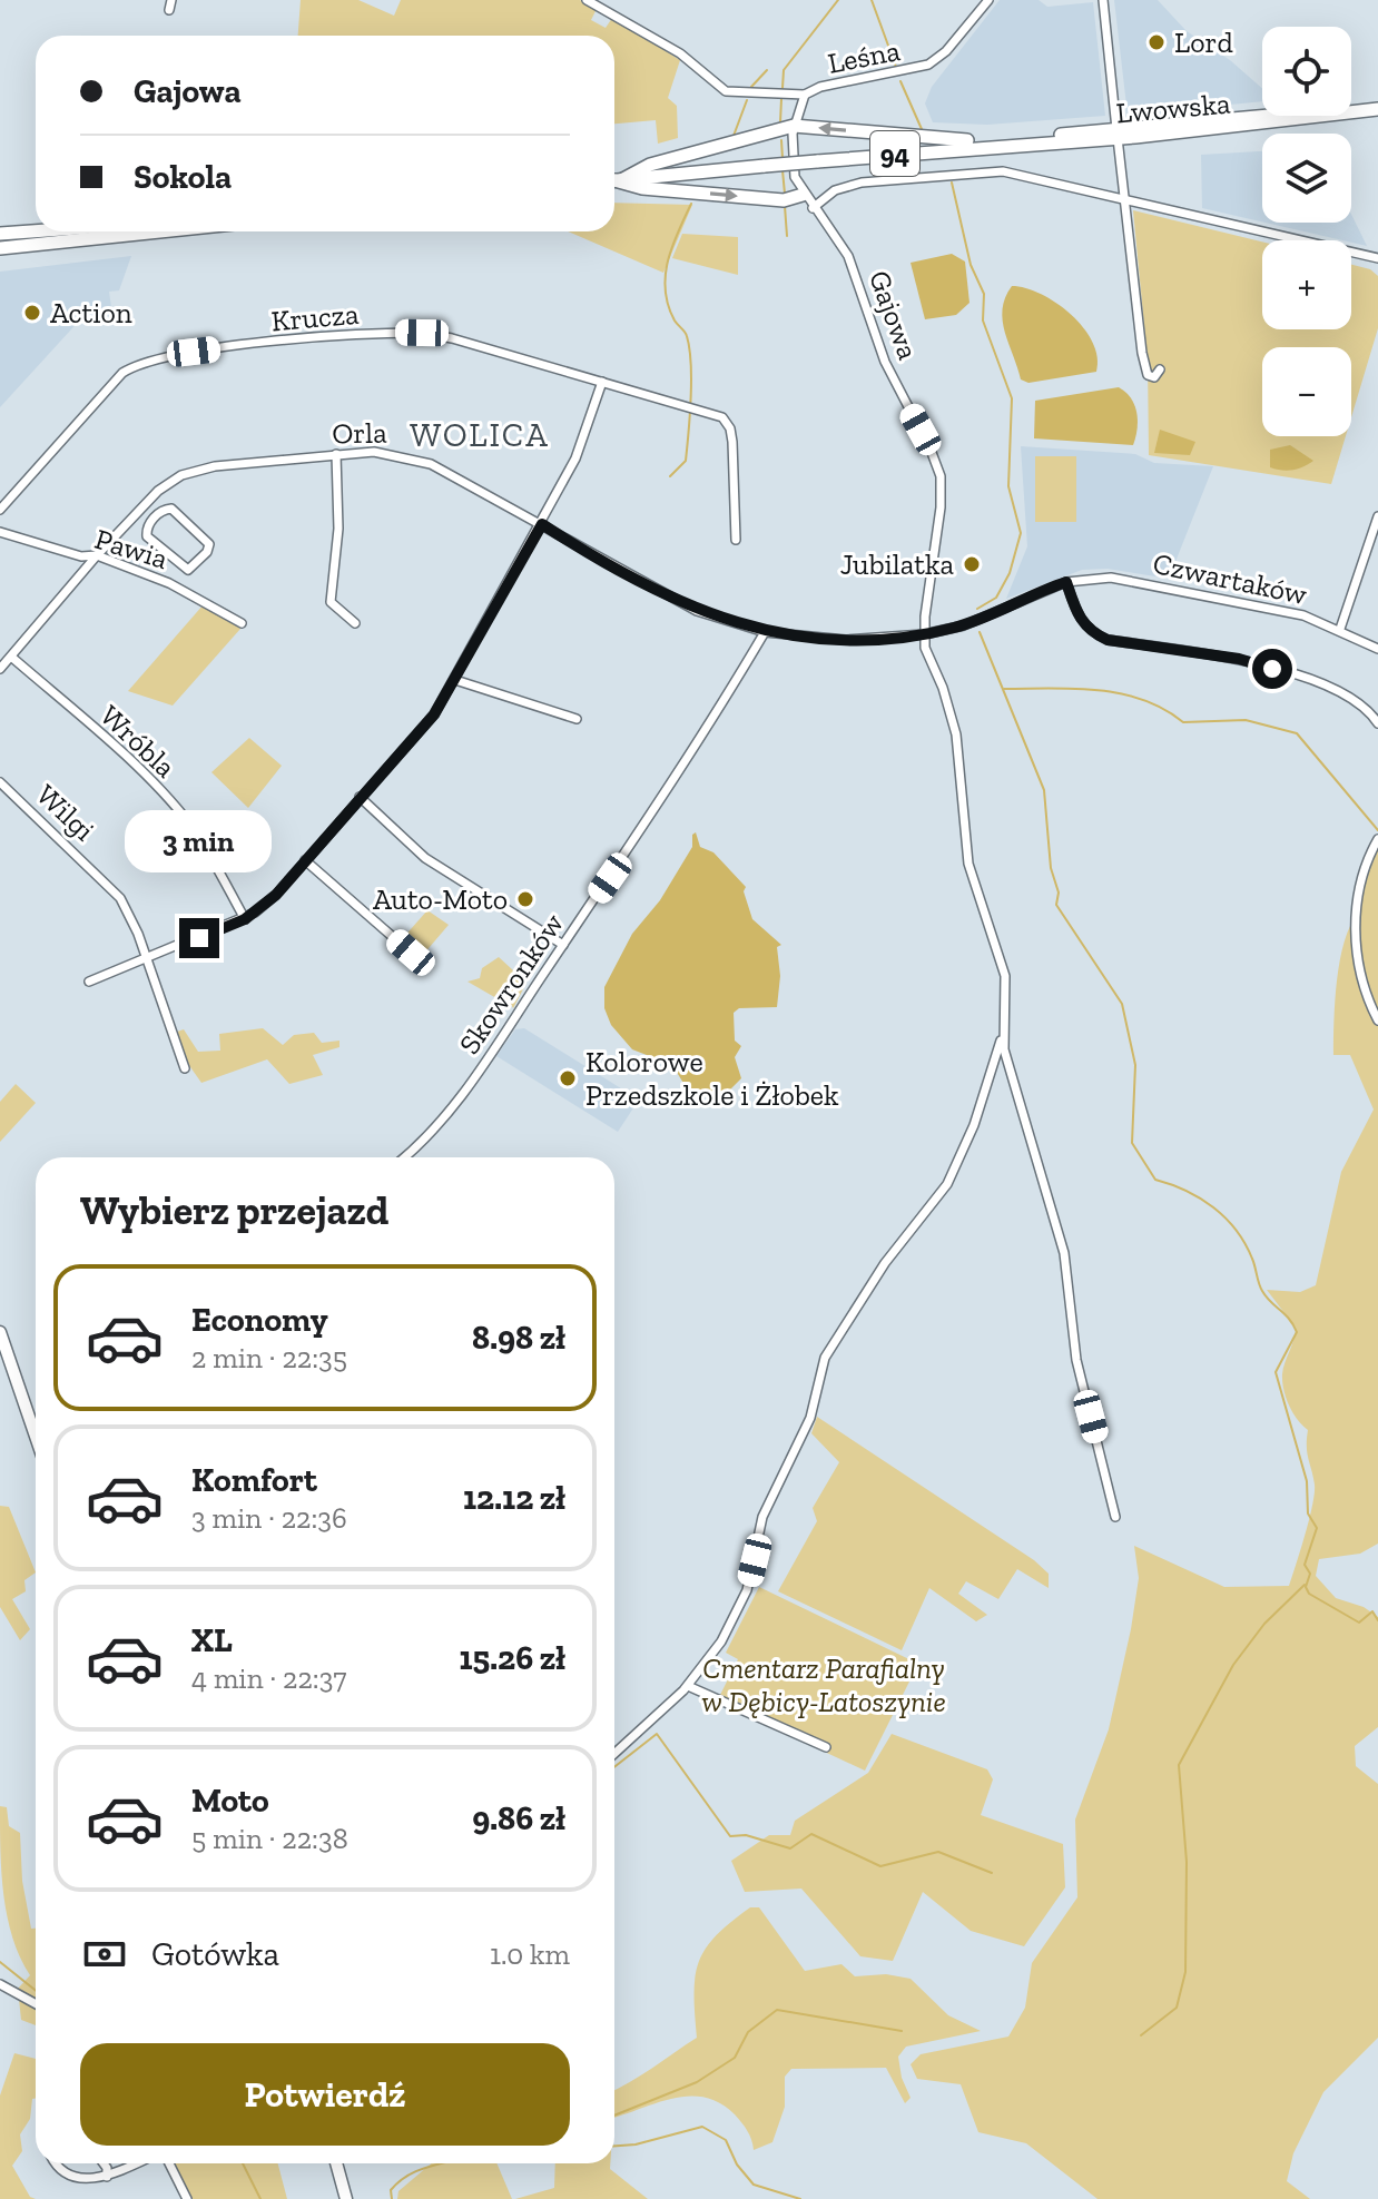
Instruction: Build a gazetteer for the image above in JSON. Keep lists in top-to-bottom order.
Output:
{
  "streets": {
    "main road": ["Lwowska", "94"],
    "street": [
      "Leśna",
      "Gajowa",
      "Krucza",
      "Orla",
      "Pawia",
      "Czwartaków",
      "Wróbla",
      "Wilgi",
      "Skowronków"
    ]
  },
  "crossings": [
    ["Leśna", "Gajowa"],
    ["Gajowa", "Orla"],
    ["Orla", "Pawia"],
    ["Orla", "Wróbla"],
    ["Orla", "Skowronków"]
  ],
  "districts": ["WOLICA"],
  "parks": ["Cmentarz Parafialny w Dębicy-Latoszynie"],
  "places": [
    "Lord",
    "Action",
    "Jubilatka",
    "Auto-Moto",
    "Kolorowe Przedszkole i Żłobek"
  ],
  "page": {
    "map_buttons": ["+", "−"],
    "banner": ["Gajowa", "Sokola"],
    "bubble": "3 min",
    "heading": "Wybierz przejazd",
    "list": [
      {
        "name": "Economy",
        "note": "2 min · 22:35",
        "value": "8.98 zł"
      },
      {
        "name": "Komfort",
        "note": "3 min · 22:36",
        "value": "12.12 zł"
      },
      {
        "name": "XL",
        "note": "4 min · 22:37",
        "value": "15.26 zł"
      },
      {
        "name": "Moto",
        "note": "5 min · 22:38",
        "value": "9.86 zł"
      }
    ],
    "pay": ["Gotówka", "1.0 km"],
    "buttons": "Potwierdź"
  }
}
